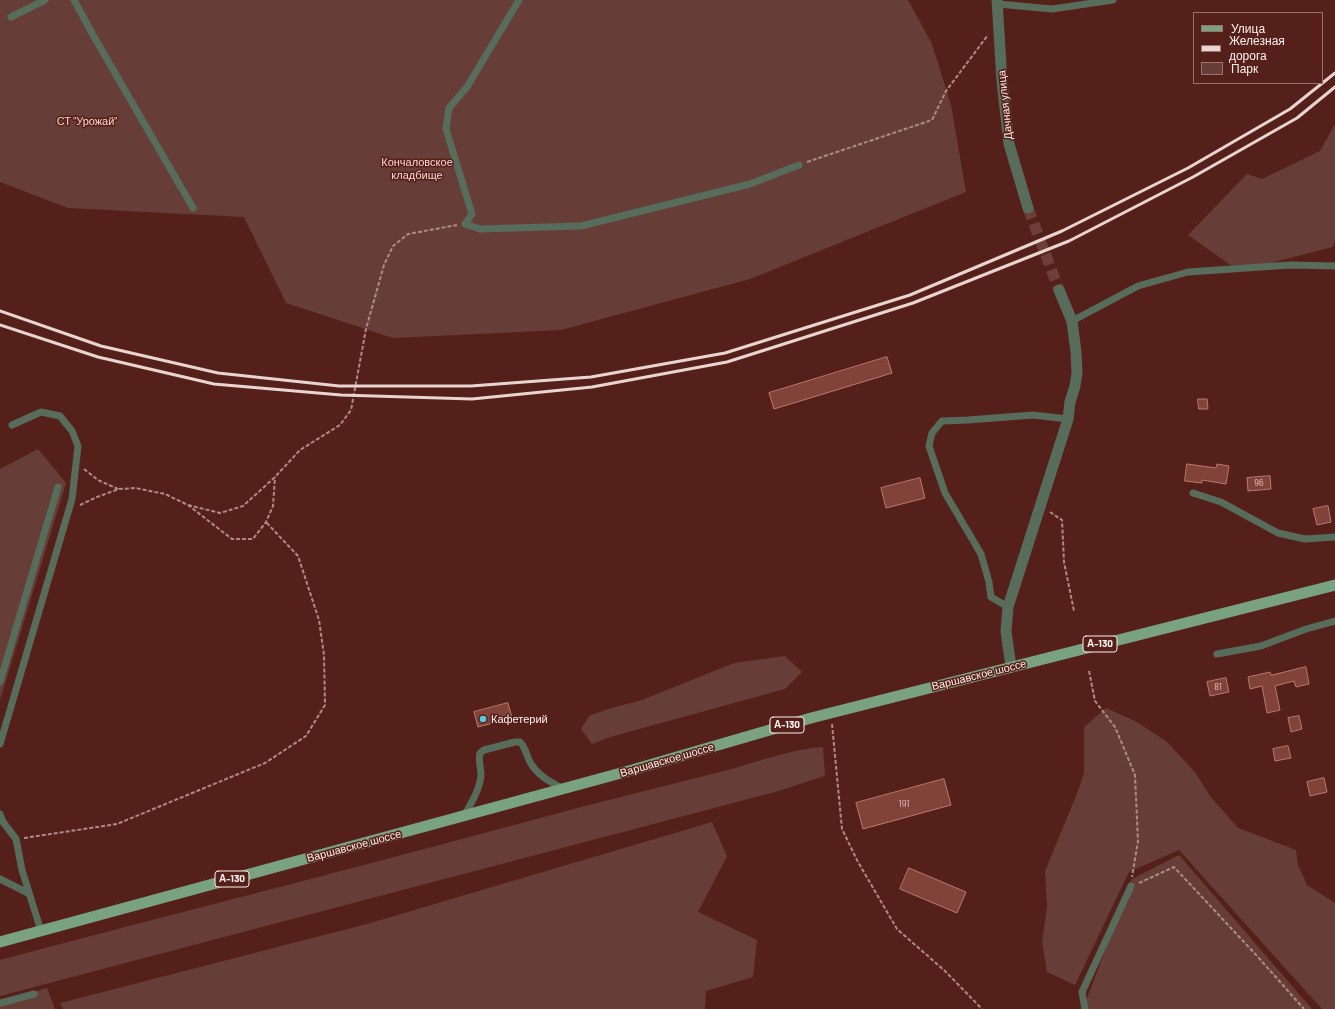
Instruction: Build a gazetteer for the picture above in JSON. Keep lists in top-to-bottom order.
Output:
{
  "streets": {
    "main road": ["А-130", "Варшавское шоссе"],
    "street": ["Дачная улица"]
  },
  "parks": ["СТ \"Урожай\"", "Кончаловское кладбище"],
  "places": ["Кафетерий"],
  "house_numbers": ["96", "81", "191"],
  "legend": ["Улица", "Железная дорога", "Парк"]
}
